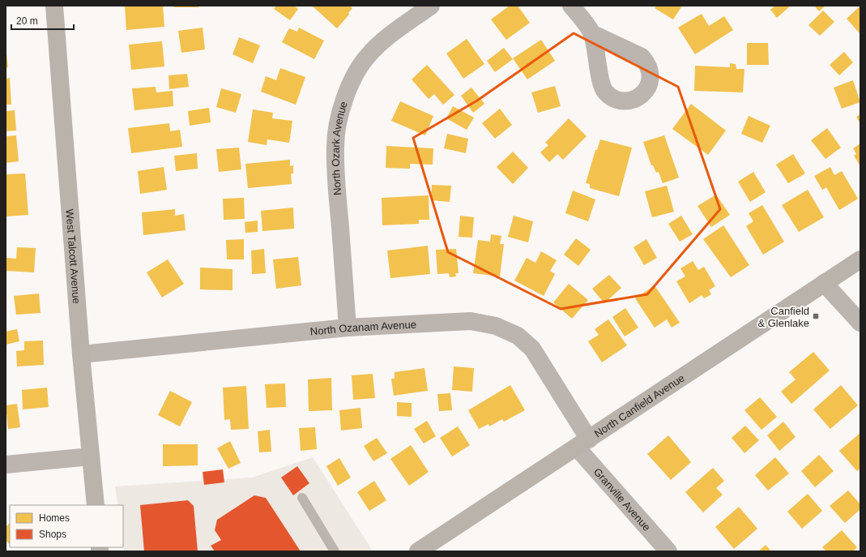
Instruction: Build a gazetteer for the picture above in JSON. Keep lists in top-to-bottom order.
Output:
{
  "streets": {
    "street": [
      "North Ozark Avenue",
      "West Talcott Avenue",
      "North Ozanam Avenue",
      "North Canfield Avenue",
      "Granville Avenue"
    ]
  },
  "crossings": [
    ["North Ozark Avenue", "North Ozanam Avenue"],
    ["West Talcott Avenue", "North Ozanam Avenue"],
    ["North Ozanam Avenue", "North Canfield Avenue"],
    ["North Ozanam Avenue", "Granville Avenue"],
    ["North Canfield Avenue", "Granville Avenue"]
  ],
  "places": {
    "transit": ["Canfield & Glenlake"]
  },
  "legend": ["Homes", "Shops"],
  "scale_bar": "20 m"
}
